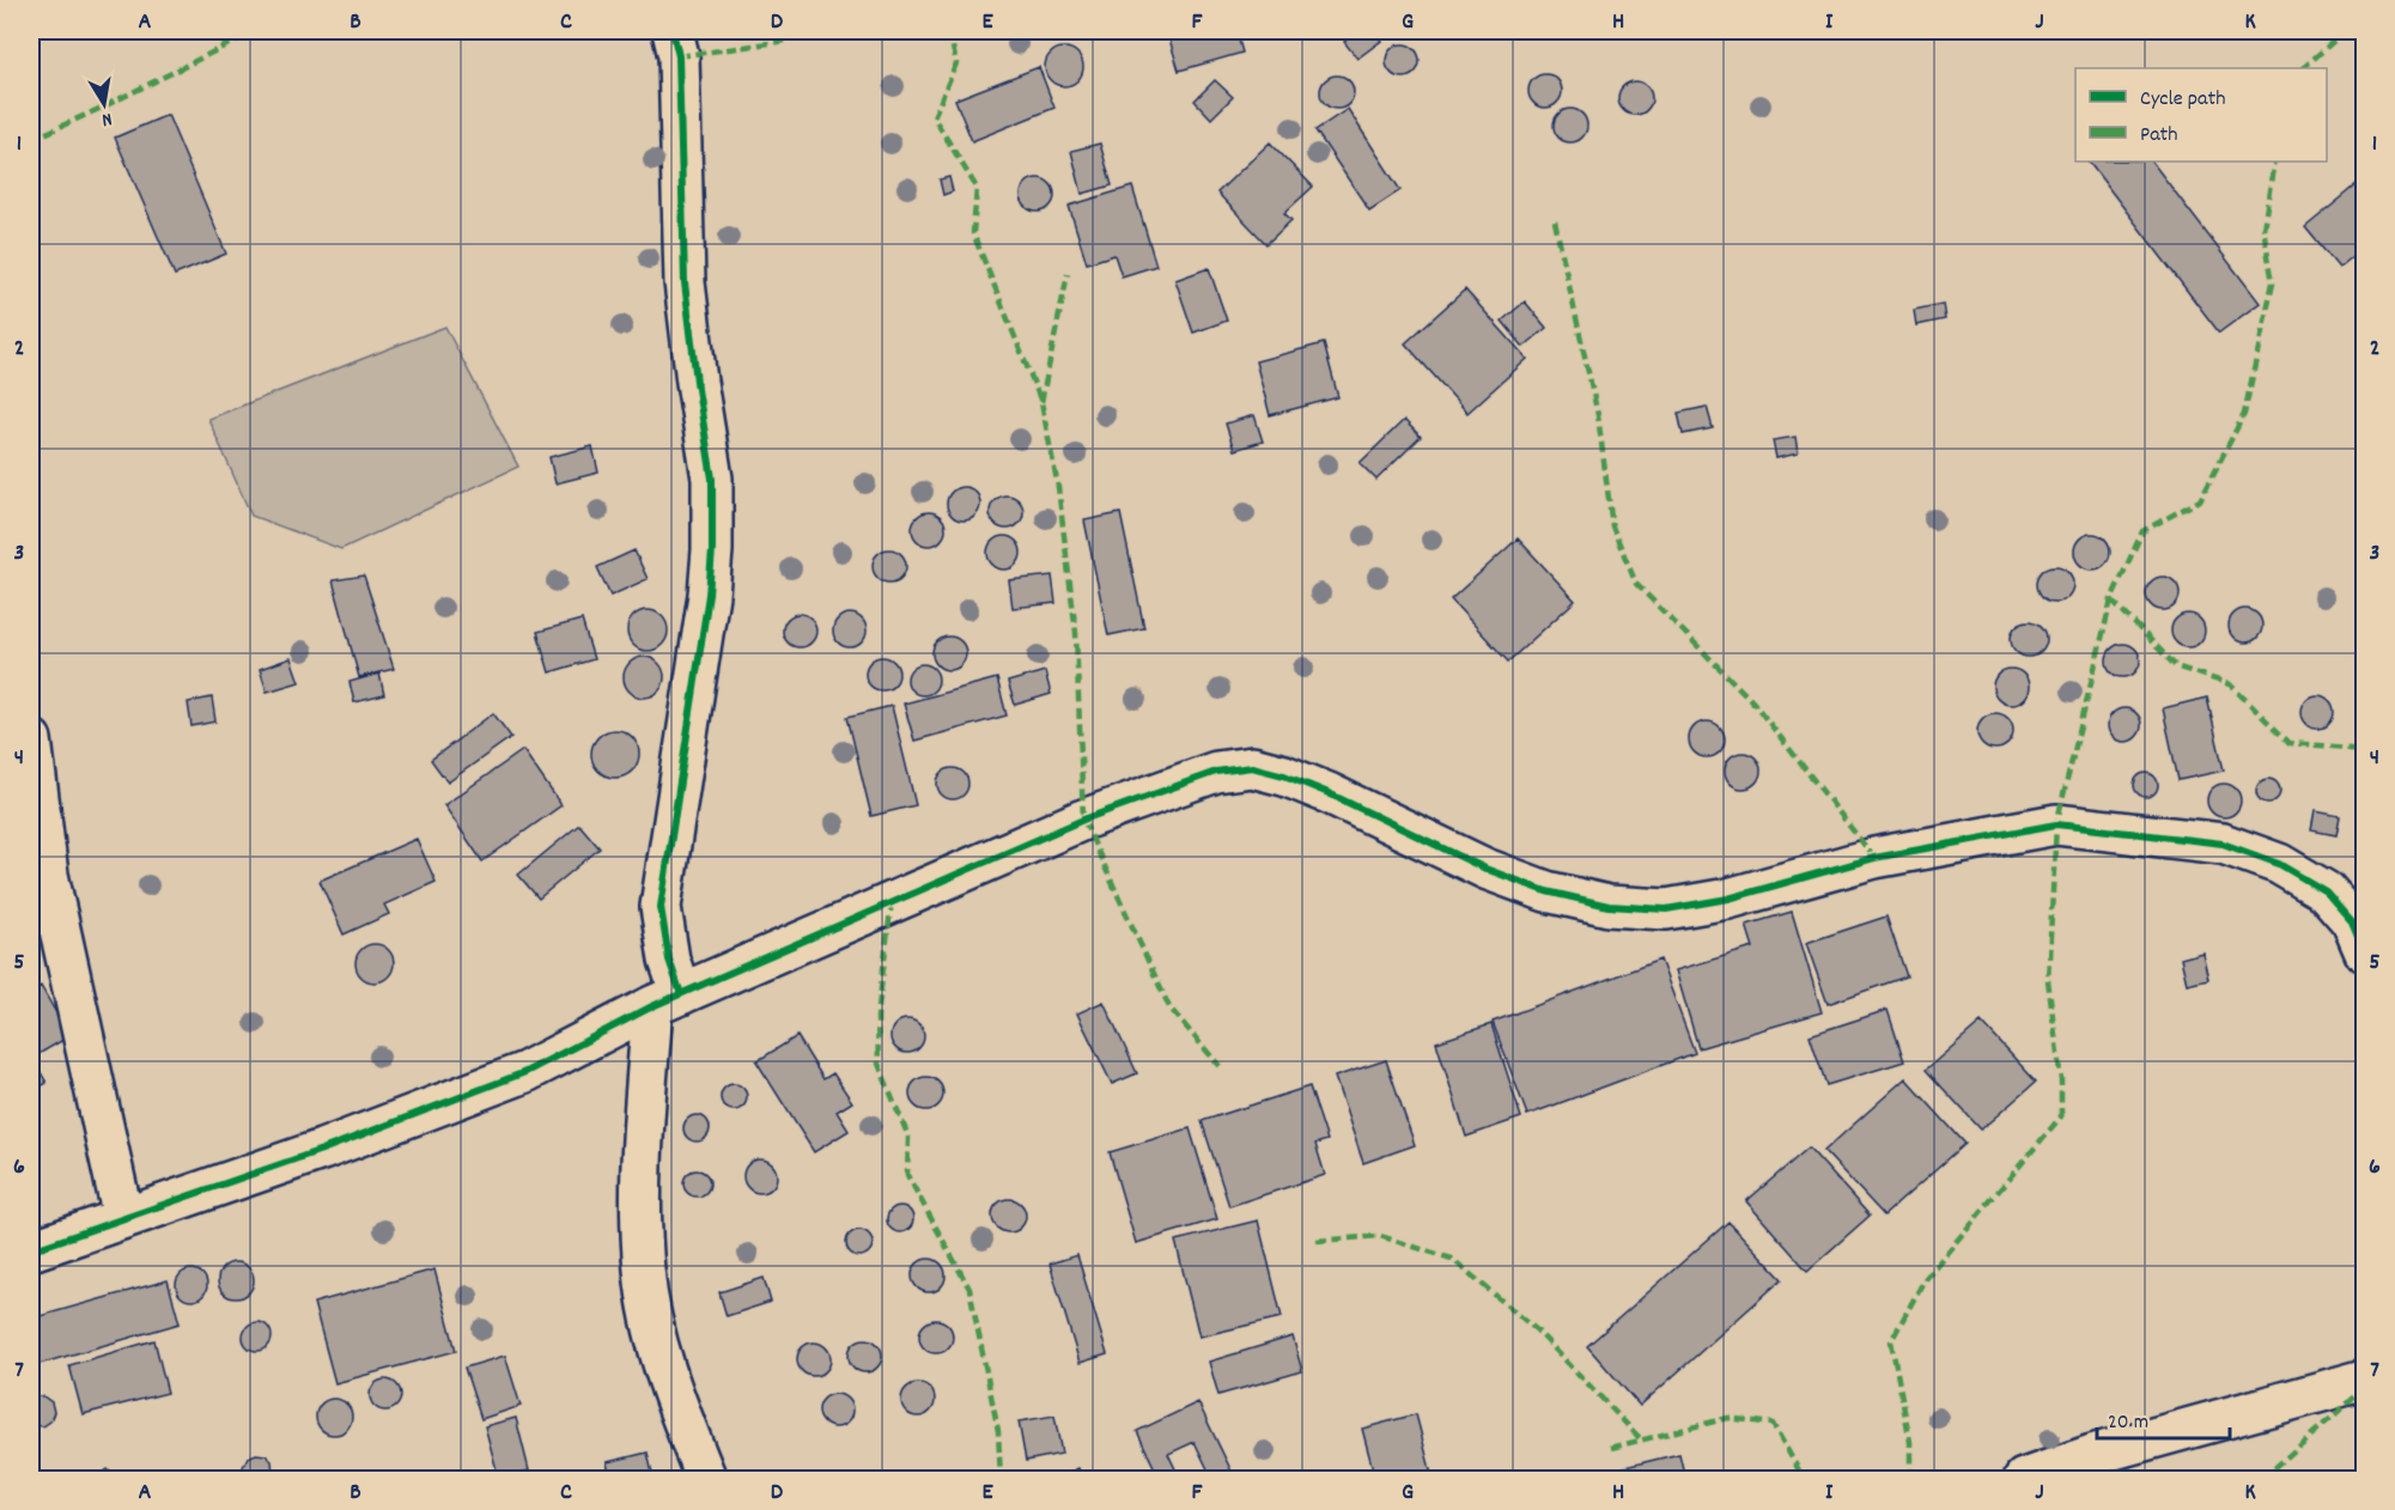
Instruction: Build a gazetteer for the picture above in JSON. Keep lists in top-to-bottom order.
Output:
{
  "legend": ["Cycle path", "Path"],
  "scale_bar": "20 m",
  "north": "bottom",
  "grid": {
    "columns": [
      "A",
      "B",
      "C",
      "D",
      "E",
      "F",
      "G",
      "H",
      "I",
      "J",
      "K"
    ],
    "rows": [
      "1",
      "2",
      "3",
      "4",
      "5",
      "6",
      "7"
    ]
  }
}
